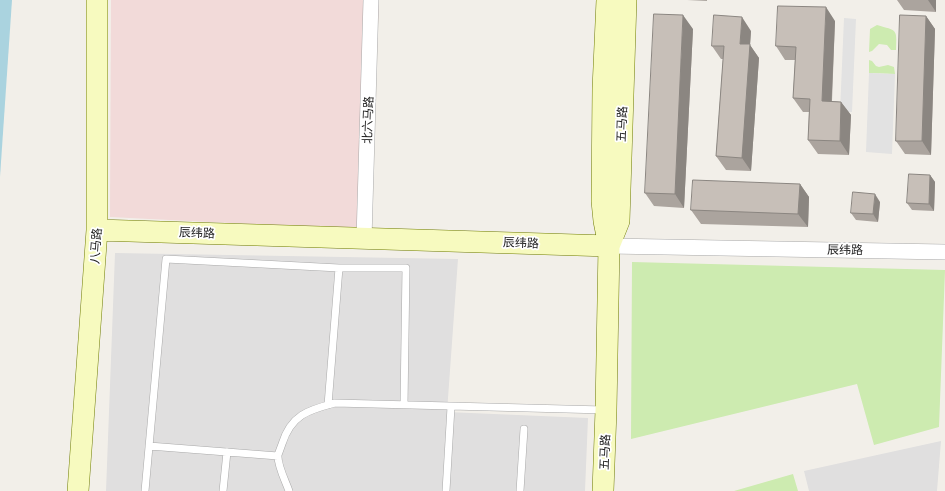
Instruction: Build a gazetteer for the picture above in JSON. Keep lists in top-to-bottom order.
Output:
{
  "streets": {
    "street": [
      "北六马路",
      "五马路",
      "辰纬路",
      "八马路"
    ]
  },
  "crossings": [
    ["北六马路", "辰纬路"],
    ["五马路", "辰纬路"],
    ["辰纬路", "八马路"]
  ]
}
